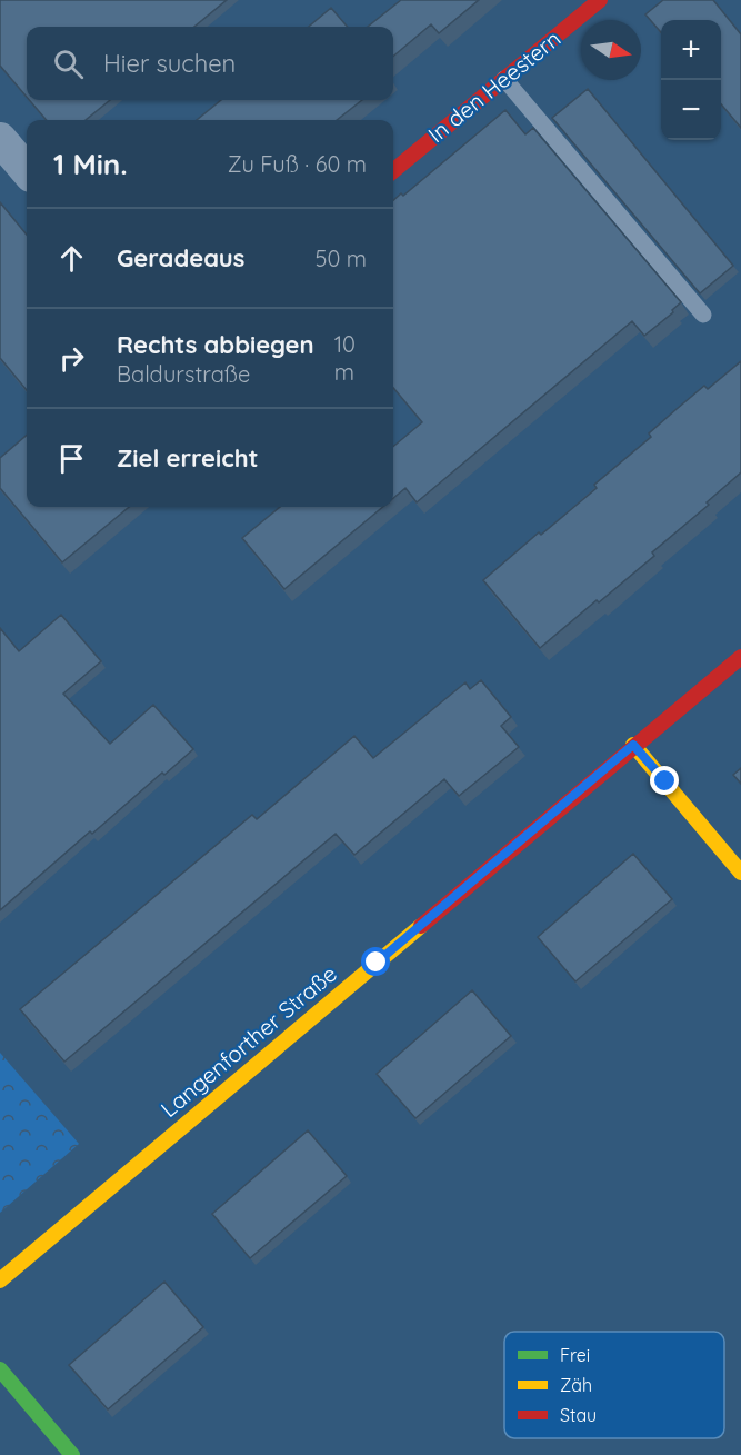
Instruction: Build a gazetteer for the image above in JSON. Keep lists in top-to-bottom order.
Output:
{
  "streets": {
    "main road": ["In den Heestern", "Langenforther Straße"]
  },
  "legend": ["Frei", "Zäh", "Stau"],
  "north": "right",
  "page": {
    "map_buttons": ["+", "−"],
    "search": "Hier suchen",
    "heading": ["1 Min.", "Zu Fuß · 60 m"],
    "list": [
      ["Geradeaus", "50 m"],
      ["Rechts abbiegen", "Baldurstraße", "10 m"],
      "Ziel erreicht"
    ]
  }
}
